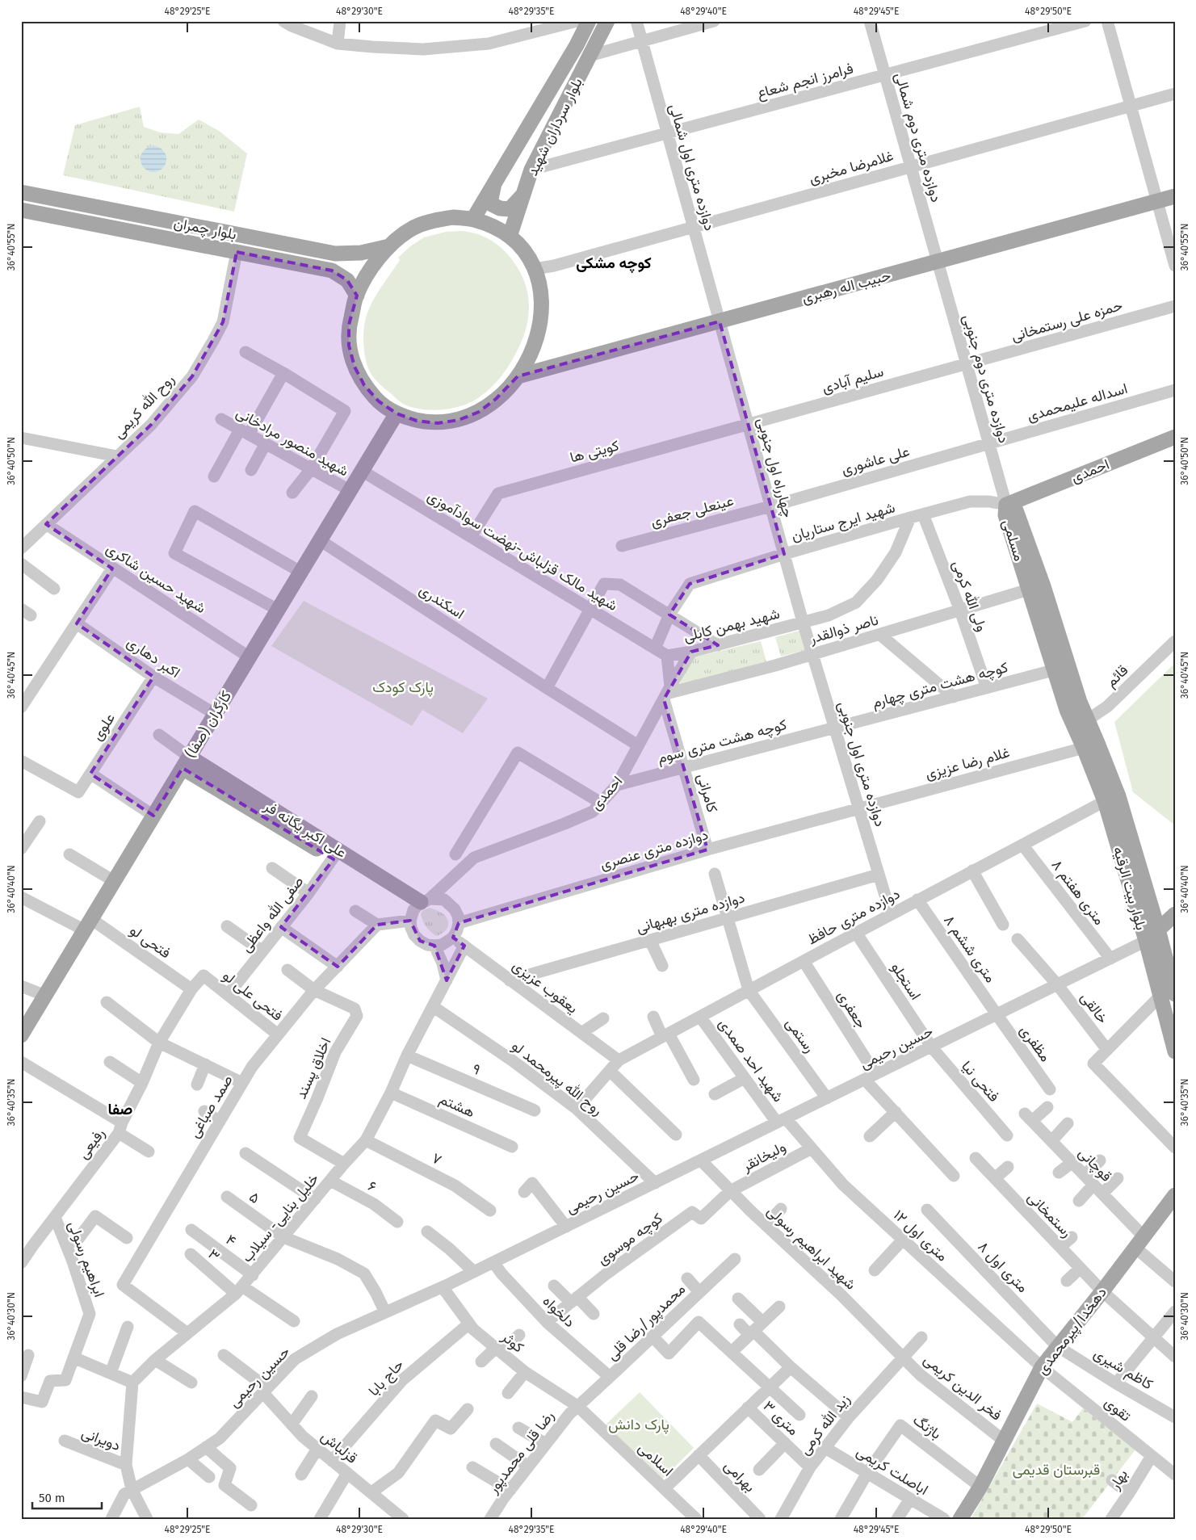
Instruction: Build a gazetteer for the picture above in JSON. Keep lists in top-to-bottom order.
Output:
{
  "streets": {
    "main road": [
      "بلوار سرداران شهید",
      "بلوار چمران",
      "حبیب اله رهبری",
      "احمدی",
      "مسلمی",
      "کارگران (صفا)",
      "علی اکبر یگانه فر",
      "بلوار بیت الرقیه",
      "دهخدا/پیرمحمدی"
    ],
    "street": [
      "فرامرز انجم شعاع",
      "دوازده متری دوم شمالی",
      "دوازده متری اول شمالی",
      "غلامرضا مخبری",
      "حمزه علی رستمخانی",
      "دوازده متری دوم جنوبی",
      "سلیم آبادی",
      "اسداله علیمحمدی",
      "روح الله کریمی",
      "شهید منصور مرادخانی",
      "کویتی ها",
      "علی عاشوری",
      "چهارراه اول جنوبی",
      "عینعلی جعفری",
      "شهید ایرج ستاریان",
      "شهید مالک قزلباش-نهضت سوادآموزی",
      "شهید حسین شاکری",
      "ولی الله کرمی",
      "اسکندری",
      "شهید بهمن کابلی",
      "ناصر ذوالقدر",
      "اکبر دهاری",
      "قائم",
      "کوچه هشت متری چهارم",
      "علوی",
      "کوچه هشت متری سوم",
      "غلام رضا عزیزی",
      "دوازده متری اول جنوبی",
      "کامرانی",
      "دوازده متری عنصری",
      "۸ متری هفتم",
      "دوازده متری بهبهانی",
      "صفی الله واعظی",
      "دوازده متری حافظ",
      "فتحی لو",
      "۸ متری ششم",
      "استجلو",
      "یعقوب عزیزی",
      "فتحی علی لو",
      "خالقی",
      "جعفری",
      "رستمی",
      "مظفری",
      "حسین رحیمی",
      "شهید احد صمدی",
      "اخلاق پسند",
      "۹",
      "روح الله پیرمحمد لو",
      "فتحی نیا",
      "هشتم",
      "صمد صباغی",
      "رفیعی",
      "ولیخانقر",
      "۷",
      "قوچانی",
      "۶",
      "۵",
      "رستمخانی",
      "خلیل بنایی- سیلاب",
      "۱۲ متری اول",
      "کوچه موسوی",
      "۴",
      "شهید ابراهیم رسولی",
      "۳",
      "ابراهیم رسولی",
      "۸ متری اول",
      "دلخواه",
      "محمدپور/رضا قلی",
      "کوثر",
      "کاظم شیری",
      "حاج بابا",
      "فخر الدین کریمی",
      "تقوی",
      "۳ متری",
      "زید الله کرمی",
      "باژنگ",
      "دویرانی",
      "قزلباش",
      "رضا قلی محمدپور",
      "اسلامی",
      "اباصلت کریمی",
      "بهرامی",
      "بهار"
    ]
  },
  "crossings": [
    ["فرامرز انجم شعاع", "بلوار سرداران شهید"],
    ["فرامرز انجم شعاع", "دوازده متری دوم شمالی"],
    ["فرامرز انجم شعاع", "دوازده متری اول شمالی"],
    ["دوازده متری دوم شمالی", "غلامرضا مخبری"],
    ["دوازده متری دوم شمالی", "حبیب اله رهبری"],
    ["دوازده متری دوم شمالی", "دوازده متری دوم جنوبی"],
    ["دوازده متری اول شمالی", "غلامرضا مخبری"],
    ["دوازده متری اول شمالی", "حبیب اله رهبری"],
    ["دوازده متری اول شمالی", "چهارراه اول جنوبی"],
    ["بلوار چمران", "روح الله کریمی"],
    ["حبیب اله رهبری", "دوازده متری دوم جنوبی"],
    ["حبیب اله رهبری", "چهارراه اول جنوبی"],
    ["حمزه علی رستمخانی", "دوازده متری دوم جنوبی"],
    ["حمزه علی رستمخانی", "سلیم آبادی"],
    ["دوازده متری دوم جنوبی", "سلیم آبادی"],
    ["دوازده متری دوم جنوبی", "اسداله علیمحمدی"],
    ["دوازده متری دوم جنوبی", "علی عاشوری"],
    ["دوازده متری دوم جنوبی", "احمدی"],
    ["دوازده متری دوم جنوبی", "شهید ایرج ستاریان"],
    ["دوازده متری دوم جنوبی", "مسلمی"],
    ["سلیم آبادی", "کویتی ها"],
    ["سلیم آبادی", "چهارراه اول جنوبی"],
    ["اسداله علیمحمدی", "علی عاشوری"],
    ["روح الله کریمی", "شهید حسین شاکری"],
    ["شهید منصور مرادخانی", "کارگران (صفا)"],
    ["کویتی ها", "چهارراه اول جنوبی"],
    ["کویتی ها", "شهید مالک قزلباش-نهضت سوادآموزی"],
    ["علی عاشوری", "چهارراه اول جنوبی"],
    ["علی عاشوری", "عینعلی جعفری"],
    ["چهارراه اول جنوبی", "عینعلی جعفری"],
    ["چهارراه اول جنوبی", "شهید ایرج ستاریان"],
    ["چهارراه اول جنوبی", "شهید بهمن کابلی"],
    ["چهارراه اول جنوبی", "دوازده متری اول جنوبی"],
    ["احمدی", "شهید ایرج ستاریان"],
    ["احمدی", "مسلمی"],
    ["احمدی", "اسکندری"],
    ["احمدی", "شهید بهمن کابلی"],
    ["احمدی", "ناصر ذوالقدر"],
    ["احمدی", "کوچه هشت متری سوم"],
    ["احمدی", "کامرانی"],
    ["احمدی", "علی اکبر یگانه فر"],
    ["احمدی", "دوازده متری عنصری"],
    ["احمدی", "یعقوب عزیزی"],
    ["شهید ایرج ستاریان", "مسلمی"],
    ["شهید ایرج ستاریان", "شهید مالک قزلباش-نهضت سوادآموزی"],
    ["شهید ایرج ستاریان", "ولی الله کرمی"],
    ["شهید ایرج ستاریان", "شهید بهمن کابلی"],
    ["مسلمی", "ناصر ذوالقدر"],
    ["مسلمی", "قائم"],
    ["مسلمی", "کوچه هشت متری چهارم"],
    ["مسلمی", "بلوار بیت الرقیه"],
    ["شهید مالک قزلباش-نهضت سوادآموزی", "شهید بهمن کابلی"],
    ["شهید مالک قزلباش-نهضت سوادآموزی", "کارگران (صفا)"],
    ["شهید مالک قزلباش-نهضت سوادآموزی", "کامرانی"],
    ["شهید حسین شاکری", "کارگران (صفا)"],
    ["ولی الله کرمی", "ناصر ذوالقدر"],
    ["ولی الله کرمی", "کوچه هشت متری چهارم"],
    ["اسکندری", "کارگران (صفا)"],
    ["شهید بهمن کابلی", "دوازده متری اول جنوبی"],
    ["شهید بهمن کابلی", "کامرانی"],
    ["ناصر ذوالقدر", "دوازده متری اول جنوبی"],
    ["ناصر ذوالقدر", "کامرانی"],
    ["اکبر دهاری", "کارگران (صفا)"],
    ["اکبر دهاری", "علوی"],
    ["قائم", "بلوار بیت الرقیه"],
    ["کوچه هشت متری چهارم", "کوچه هشت متری سوم"],
    ["کوچه هشت متری چهارم", "دوازده متری اول جنوبی"],
    ["کارگران (صفا)", "علی اکبر یگانه فر"],
    ["کارگران (صفا)", "فتحی لو"],
    ["کوچه هشت متری سوم", "دوازده متری اول جنوبی"],
    ["کوچه هشت متری سوم", "کامرانی"],
    ["غلام رضا عزیزی", "دوازده متری اول جنوبی"],
    ["غلام رضا عزیزی", "دوازده متری عنصری"],
    ["غلام رضا عزیزی", "بلوار بیت الرقیه"],
    ["دوازده متری اول جنوبی", "دوازده متری عنصری"],
    ["دوازده متری اول جنوبی", "دوازده متری بهبهانی"],
    ["دوازده متری اول جنوبی", "دوازده متری حافظ"],
    ["کامرانی", "دوازده متری عنصری"],
    ["علی اکبر یگانه فر", "دوازده متری عنصری"],
    ["علی اکبر یگانه فر", "صفی الله واعظی"],
    ["علی اکبر یگانه فر", "یعقوب عزیزی"],
    ["دوازده متری عنصری", "یعقوب عزیزی"],
    ["بلوار بیت الرقیه", "دوازده متری حافظ"],
    ["بلوار بیت الرقیه", "حسین رحیمی"],
    ["۸ متری هفتم", "دوازده متری حافظ"],
    ["۸ متری هفتم", "حسین رحیمی"],
    ["دوازده متری بهبهانی", "یعقوب عزیزی"],
    ["صفی الله واعظی", "فتحی علی لو"],
    ["دوازده متری حافظ", "۸ متری ششم"],
    ["دوازده متری حافظ", "استجلو"],
    ["دوازده متری حافظ", "یعقوب عزیزی"],
    ["دوازده متری حافظ", "جعفری"],
    ["دوازده متری حافظ", "رستمی"],
    ["دوازده متری حافظ", "شهید احد صمدی"],
    ["دوازده متری حافظ", "روح الله پیرمحمد لو"],
    ["فتحی لو", "فتحی علی لو"],
    ["فتحی لو", "رفیعی"],
    ["۸ متری ششم", "مظفری"],
    ["۸ متری ششم", "حسین رحیمی"],
    ["استجلو", "حسین رحیمی"],
    ["استجلو", "فتحی نیا"],
    ["یعقوب عزیزی", "خلیل بنایی- سیلاب"],
    ["فتحی علی لو", "صمد صباغی"],
    ["فتحی علی لو", "رفیعی"],
    ["خالقی", "حسین رحیمی"],
    ["جعفری", "حسین رحیمی"],
    ["رستمی", "حسین رحیمی"],
    ["مظفری", "حسین رحیمی"],
    ["حسین رحیمی", "شهید احد صمدی"],
    ["حسین رحیمی", "روح الله پیرمحمد لو"],
    ["حسین رحیمی", "فتحی نیا"],
    ["حسین رحیمی", "۵"],
    ["حسین رحیمی", "۱۲ متری اول"],
    ["حسین رحیمی", "شهید ابراهیم رسولی"],
    ["حسین رحیمی", "دلخواه"],
    ["حسین رحیمی", "کوثر"],
    ["حسین رحیمی", "قزلباش"],
    ["شهید احد صمدی", "۱۲ متری اول"],
    ["اخلاق پسند", "صمد صباغی"],
    ["اخلاق پسند", "خلیل بنایی- سیلاب"],
    ["۹", "خلیل بنایی- سیلاب"],
    ["روح الله پیرمحمد لو", "خلیل بنایی- سیلاب"],
    ["هشتم", "خلیل بنایی- سیلاب"],
    ["صمد صباغی", "خلیل بنایی- سیلاب"],
    ["رفیعی", "ابراهیم رسولی"],
    ["ولیخانقر", "۱۲ متری اول"],
    ["ولیخانقر", "کوچه موسوی"],
    ["ولیخانقر", "شهید ابراهیم رسولی"],
    ["۷", "خلیل بنایی- سیلاب"],
    ["قوچانی", "دهخدا/پیرمحمدی"],
    ["۶", "خلیل بنایی- سیلاب"],
    ["۵", "خلیل بنایی- سیلاب"],
    ["رستمخانی", "دهخدا/پیرمحمدی"],
    ["خلیل بنایی- سیلاب", "۴"],
    ["خلیل بنایی- سیلاب", "۳"],
    ["۱۲ متری اول", "دهخدا/پیرمحمدی"],
    ["۱۲ متری اول", "تقوی"],
    ["کوچه موسوی", "شهید ابراهیم رسولی"],
    ["کوچه موسوی", "دلخواه"],
    ["شهید ابراهیم رسولی", "فخر الدین کریمی"],
    ["شهید ابراهیم رسولی", "زید الله کرمی"],
    ["۸ متری اول", "دهخدا/پیرمحمدی"],
    ["۸ متری اول", "کاظم شیری"],
    ["دلخواه", "محمدپور/رضا قلی"],
    ["محمدپور/رضا قلی", "کوثر"],
    ["محمدپور/رضا قلی", "رضا قلی محمدپور"],
    ["محمدپور/رضا قلی", "اسلامی"],
    ["دهخدا/پیرمحمدی", "کاظم شیری"],
    ["دهخدا/پیرمحمدی", "فخر الدین کریمی"],
    ["دهخدا/پیرمحمدی", "تقوی"],
    ["دهخدا/پیرمحمدی", "باژنگ"],
    ["کوثر", "حاج بابا"],
    ["کوثر", "رضا قلی محمدپور"],
    ["کوثر", "اسلامی"],
    ["حاج بابا", "قزلباش"],
    ["فخر الدین کریمی", "زید الله کرمی"],
    ["تقوی", "بهار"],
    ["۳ متری", "زید الله کرمی"],
    ["زید الله کرمی", "اباصلت کریمی"],
    ["باژنگ", "اباصلت کریمی"],
    ["رضا قلی محمدپور", "اسلامی"]
  ],
  "districts": ["کوچه مشکی", "صفا"],
  "parks": ["پارک کودک", "پارک دانش", "قبرستان قدیمى"],
  "scale_bar": "50 m",
  "coordinates": [
    "48°29'25\"E",
    "48°29'30\"E",
    "48°29'35\"E",
    "48°29'40\"E",
    "48°29'45\"E",
    "48°29'50\"E",
    "36°40'55\"N",
    "36°40'50\"N",
    "36°40'45\"N",
    "36°40'40\"N",
    "36°40'35\"N",
    "36°40'30\"N"
  ]
}
